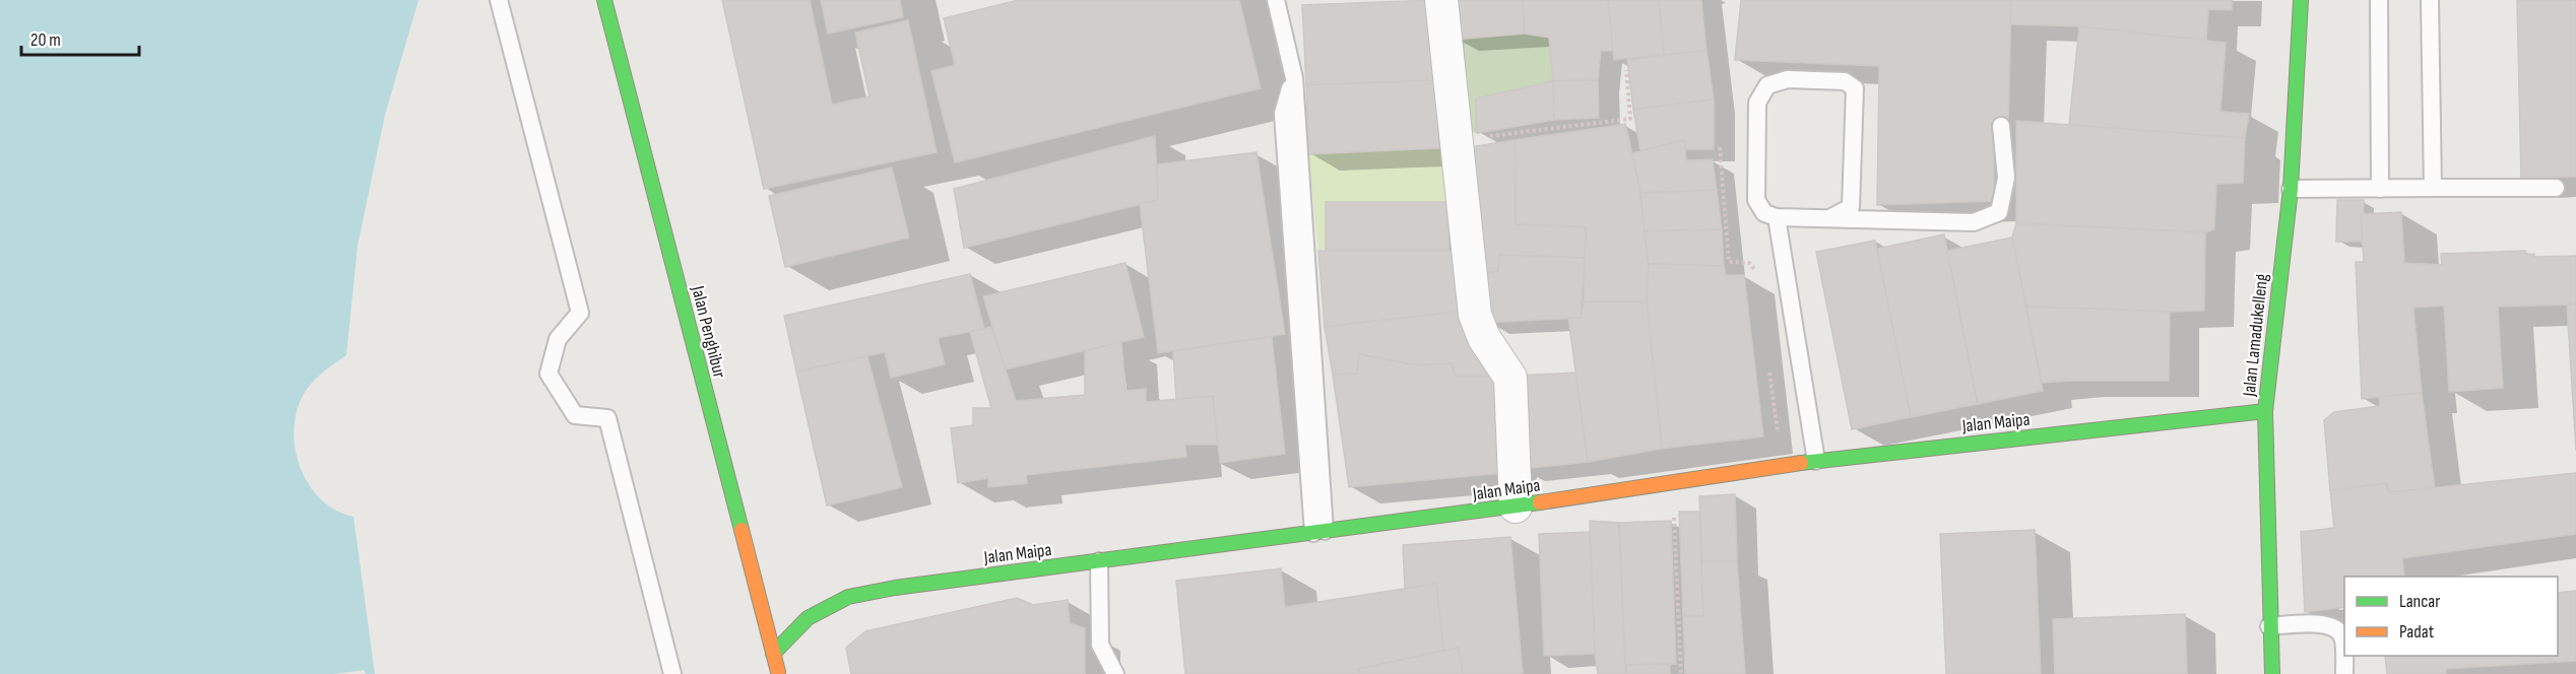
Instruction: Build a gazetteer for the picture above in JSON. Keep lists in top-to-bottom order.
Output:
{
  "streets": {
    "street": ["Jalan Penghibur", "Jalan Lamadukelleng", "Jalan Maipa"]
  },
  "crossings": [
    ["Jalan Penghibur", "Jalan Maipa"],
    ["Jalan Lamadukelleng", "Jalan Maipa"]
  ],
  "legend": ["Lancar", "Padat"],
  "scale_bar": "20 m"
}
